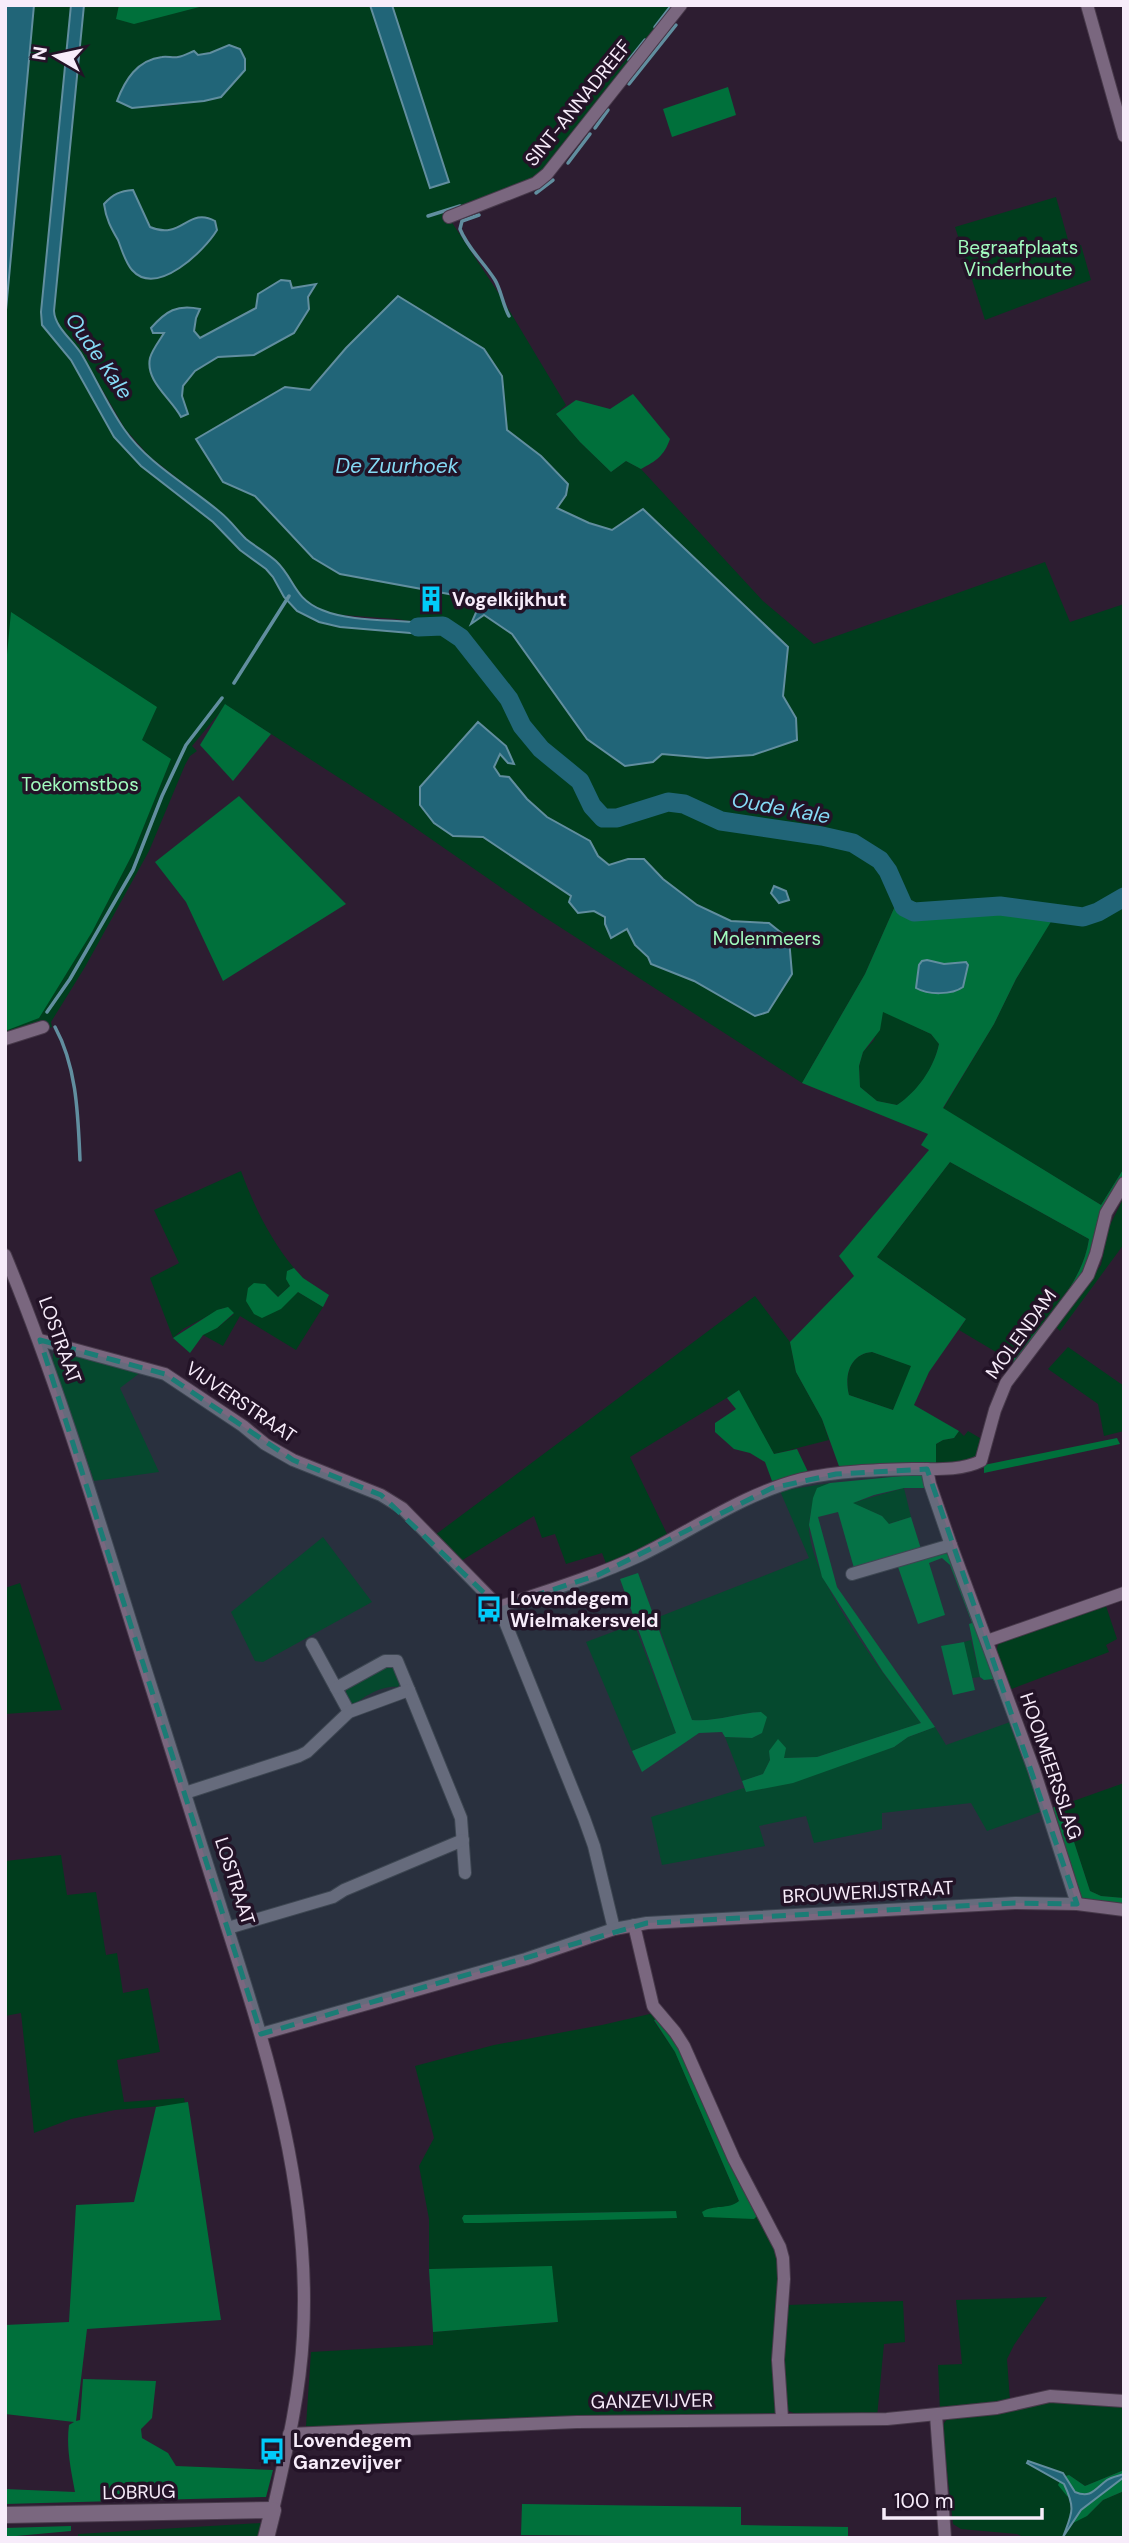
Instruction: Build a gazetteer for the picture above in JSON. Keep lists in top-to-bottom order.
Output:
{
  "streets": {
    "street": [
      "SINT-ANNADREEF",
      "MOLENDAM",
      "LOSTRAAT",
      "VIJVERSTRAAT",
      "HOOIMEERSSLAG",
      "BROUWERIJSTRAAT",
      "GANZEVIJVER",
      "LOBRUG"
    ]
  },
  "crossings": [
    ["MOLENDAM", "HOOIMEERSSLAG"],
    ["LOSTRAAT", "VIJVERSTRAAT"],
    ["LOSTRAAT", "BROUWERIJSTRAAT"],
    ["LOSTRAAT", "GANZEVIJVER"],
    ["LOSTRAAT", "LOBRUG"],
    ["HOOIMEERSSLAG", "BROUWERIJSTRAAT"]
  ],
  "water": ["Oude Kale", "De Zuurhoek"],
  "parks": ["Begraafplaats Vinderhoute", "Toekomstbos", "Molenmeers"],
  "places": {
    "building": ["Vogelkijkhut"],
    "bus stop": ["Lovendegem Wielmakersveld", "Lovendegem Ganzevijver"]
  },
  "scale_bar": "100 m",
  "north": "left"
}
